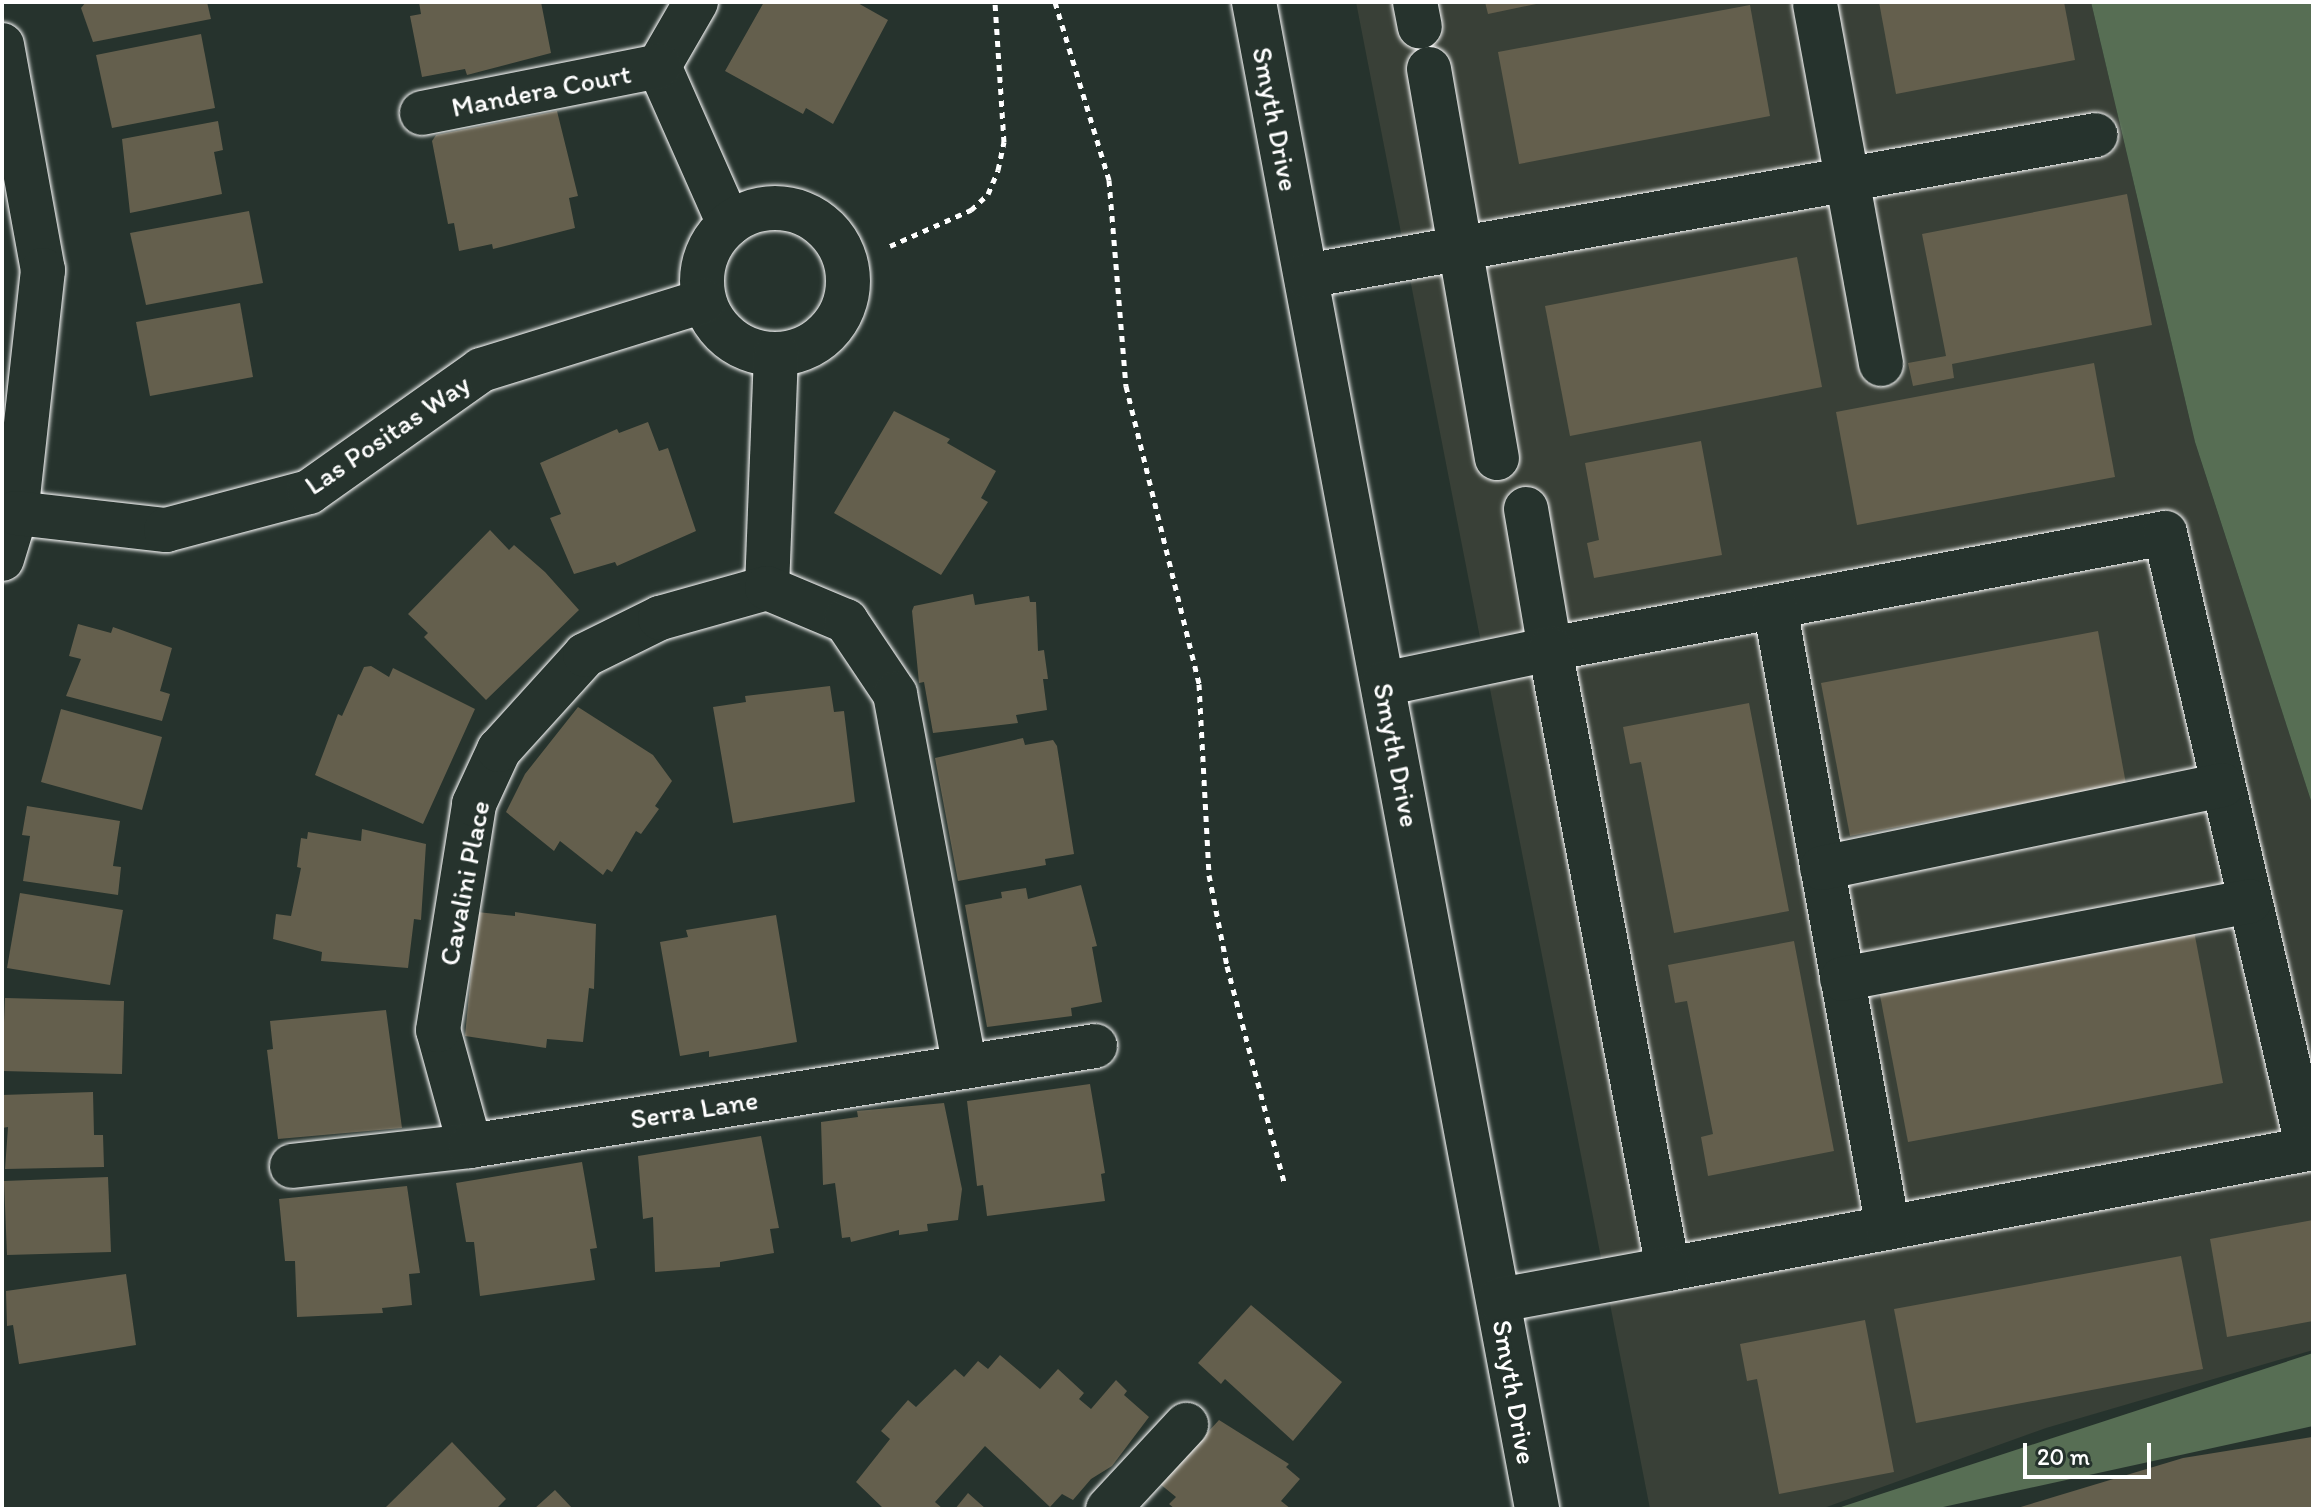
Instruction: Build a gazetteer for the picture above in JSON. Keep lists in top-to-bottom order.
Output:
{
  "streets": {
    "street": [
      "Mandera Court",
      "Smyth Drive",
      "Las Positas Way",
      "Cavalini Place",
      "Serra Lane"
    ]
  },
  "crossings": [
    ["Cavalini Place", "Serra Lane"]
  ],
  "scale_bar": "20 m"
}
